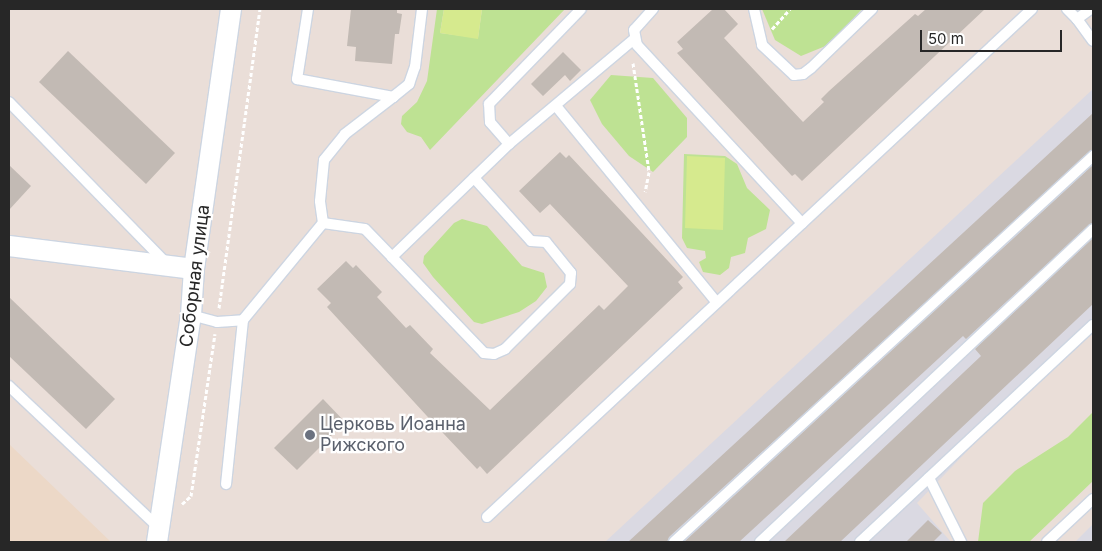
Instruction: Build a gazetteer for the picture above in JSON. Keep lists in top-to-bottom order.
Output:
{
  "streets": {
    "street": ["Соборная улица"]
  },
  "places": ["Церковь Иоанна Рижского"],
  "scale_bar": "50 m"
}
